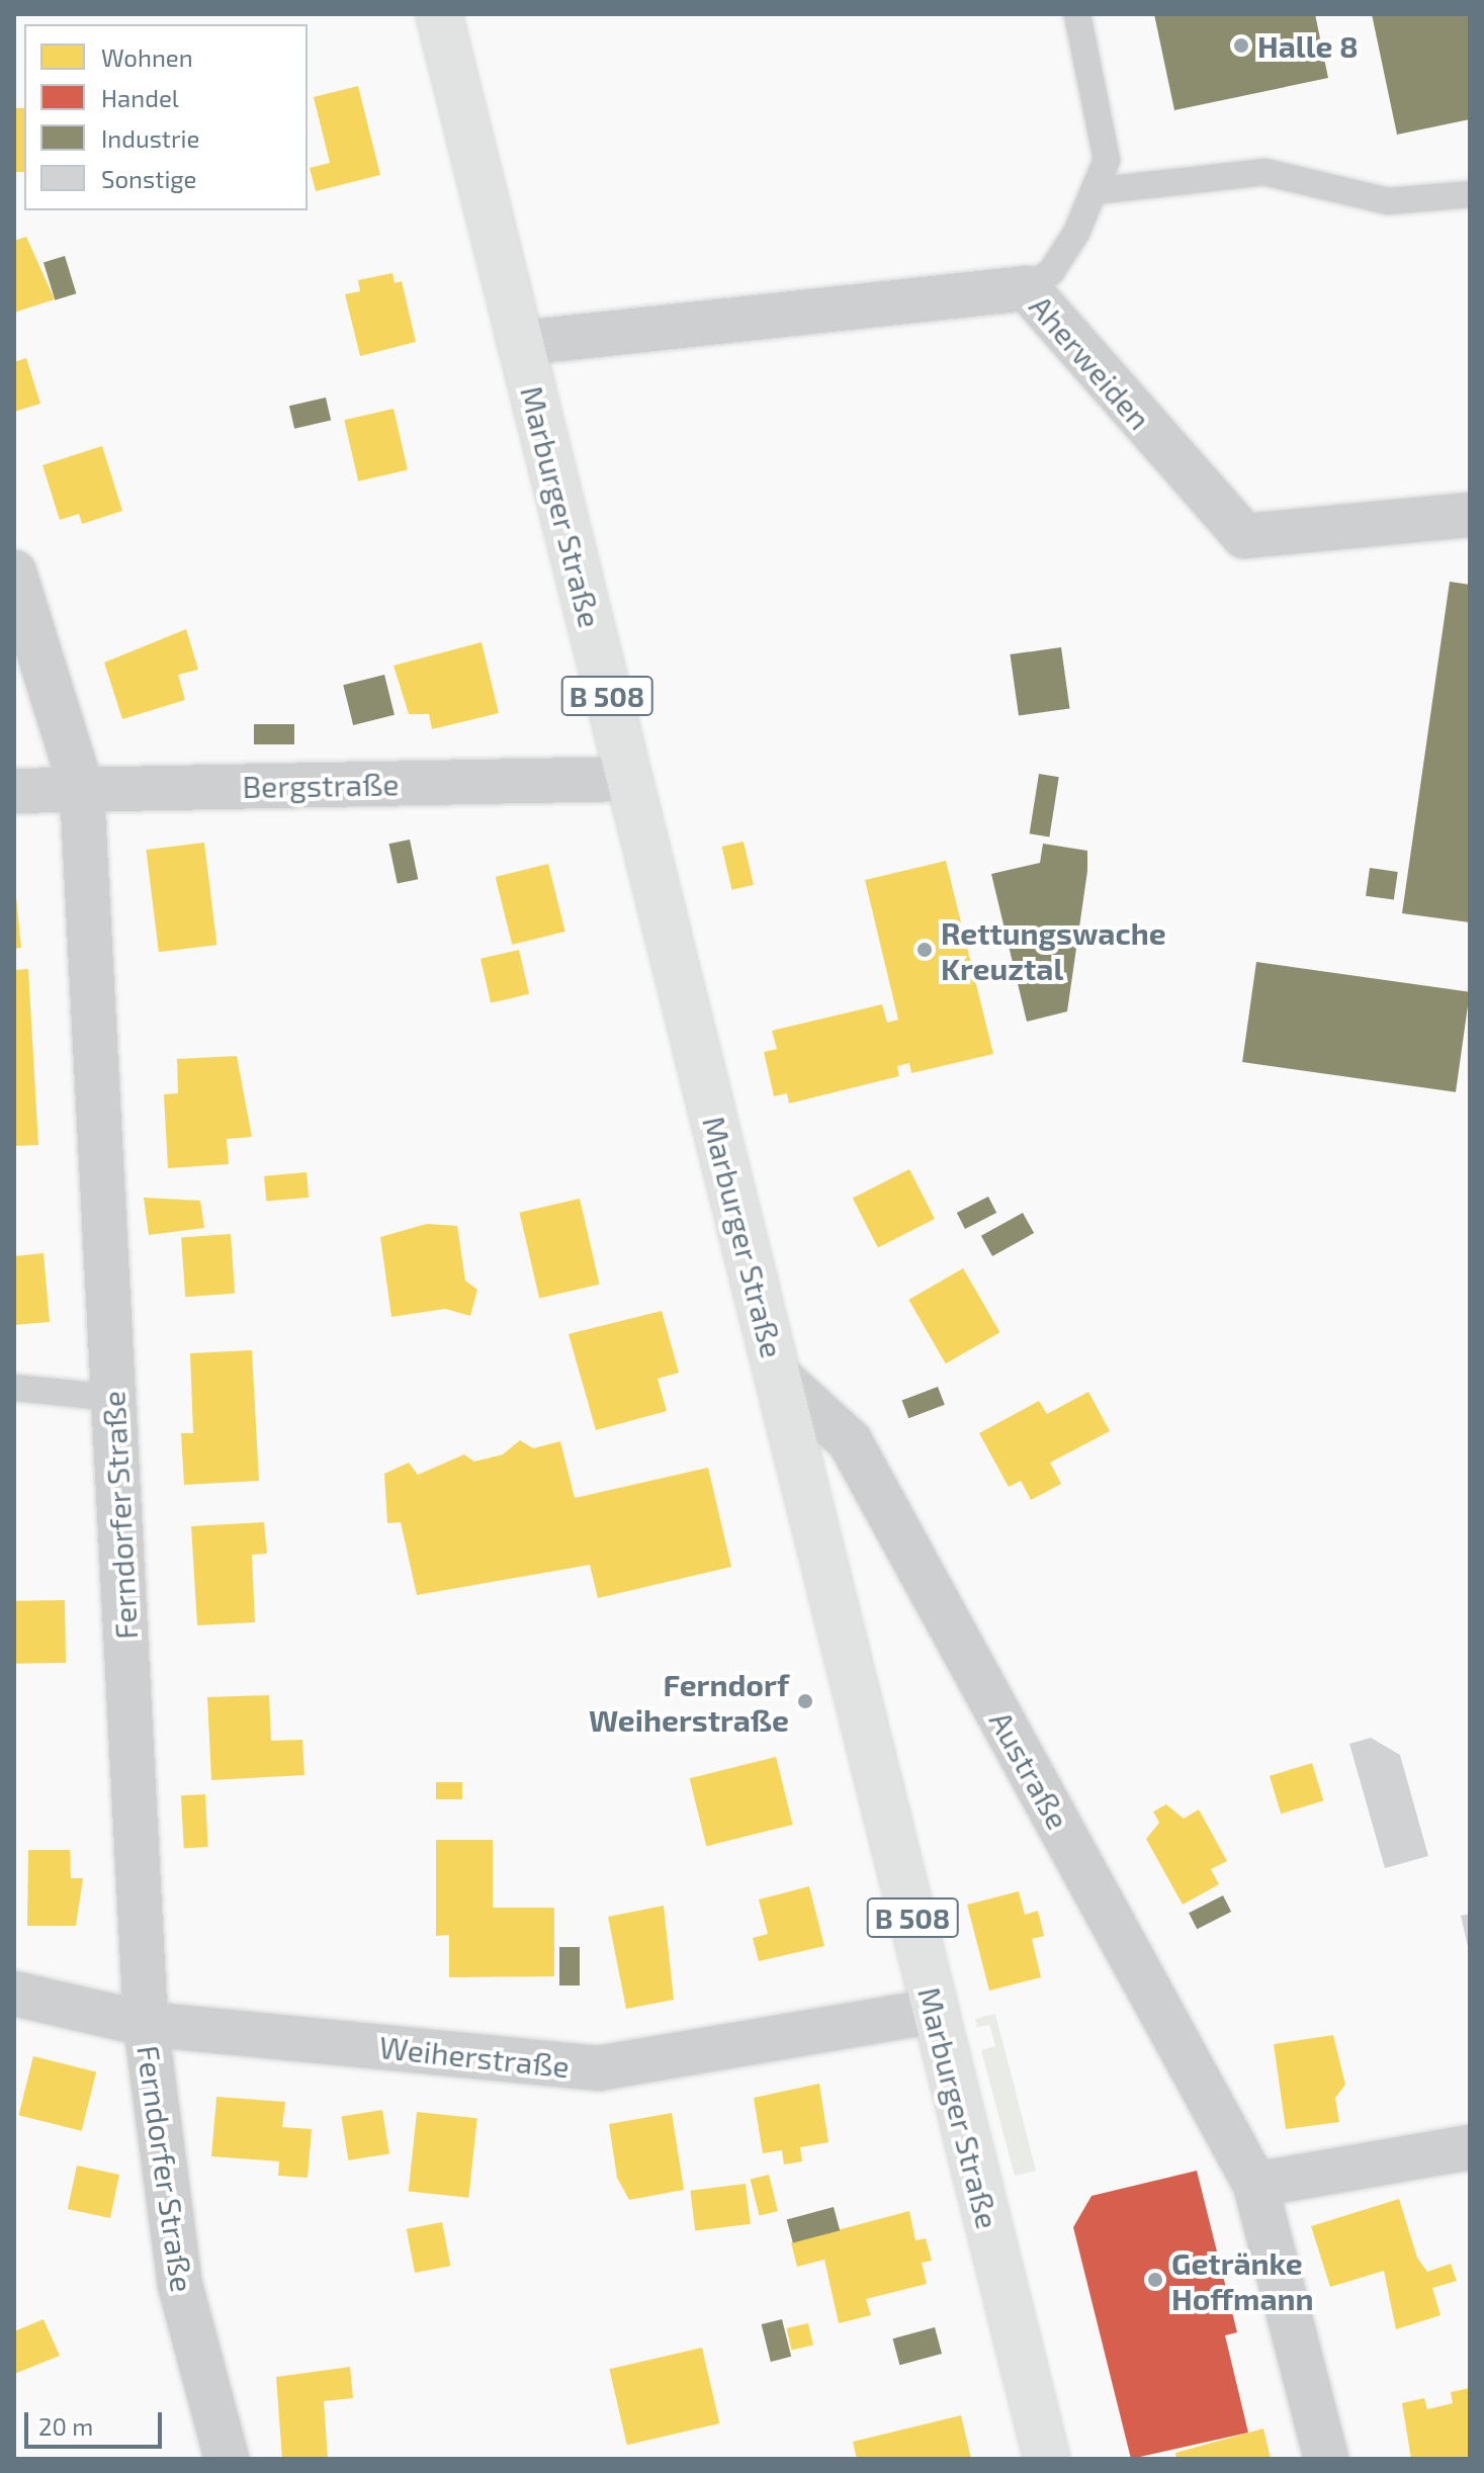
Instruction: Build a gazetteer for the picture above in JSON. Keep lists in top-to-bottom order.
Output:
{
  "streets": {
    "main road": ["Marburger Straße", "B 508"],
    "street": [
      "Aherweiden",
      "Bergstraße",
      "Ferndorfer Straße",
      "Austraße",
      "Weiherstraße"
    ]
  },
  "crossings": [
    ["Aherweiden", "Marburger Straße"],
    ["Marburger Straße", "Bergstraße"],
    ["Marburger Straße", "Austraße"],
    ["Marburger Straße", "Weiherstraße"],
    ["Bergstraße", "Ferndorfer Straße"],
    ["Ferndorfer Straße", "Weiherstraße"]
  ],
  "places": [
    "Halle 8",
    "Rettungswache Kreuztal",
    "Ferndorf Weiherstraße",
    "Getränke Hoffmann"
  ],
  "legend": [
    "Wohnen",
    "Handel",
    "Industrie",
    "Sonstige"
  ],
  "scale_bar": "20 m"
}
